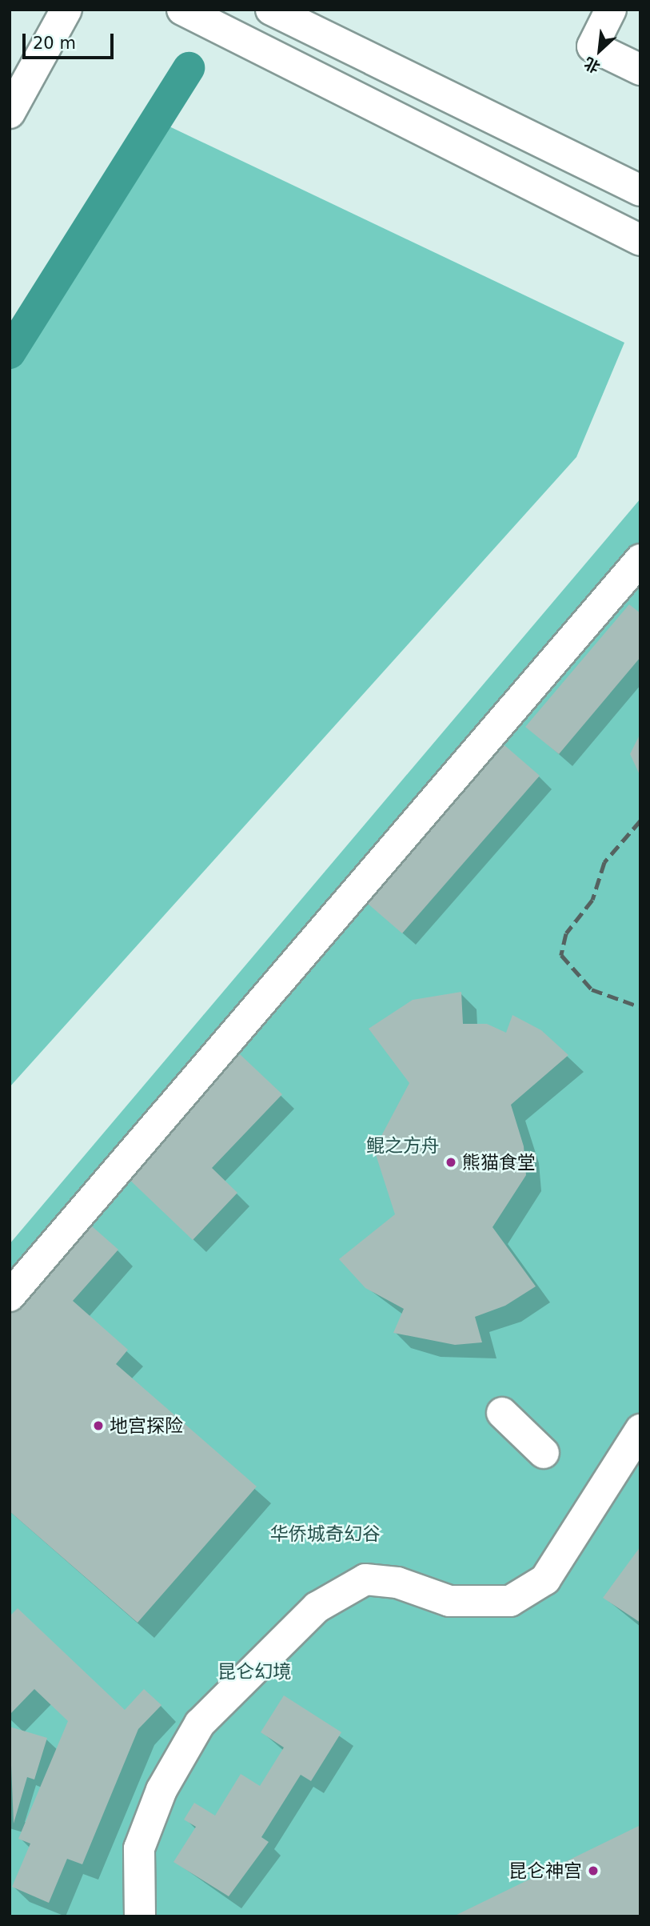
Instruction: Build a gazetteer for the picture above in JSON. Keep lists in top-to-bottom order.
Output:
{
  "parks": ["鲲之方舟", "华侨城奇幻谷", "昆仑幻境"],
  "places": ["熊猫食堂", "地宫探险", "昆仑神宫"],
  "scale_bar": "20 m",
  "north": "bottom left"
}
